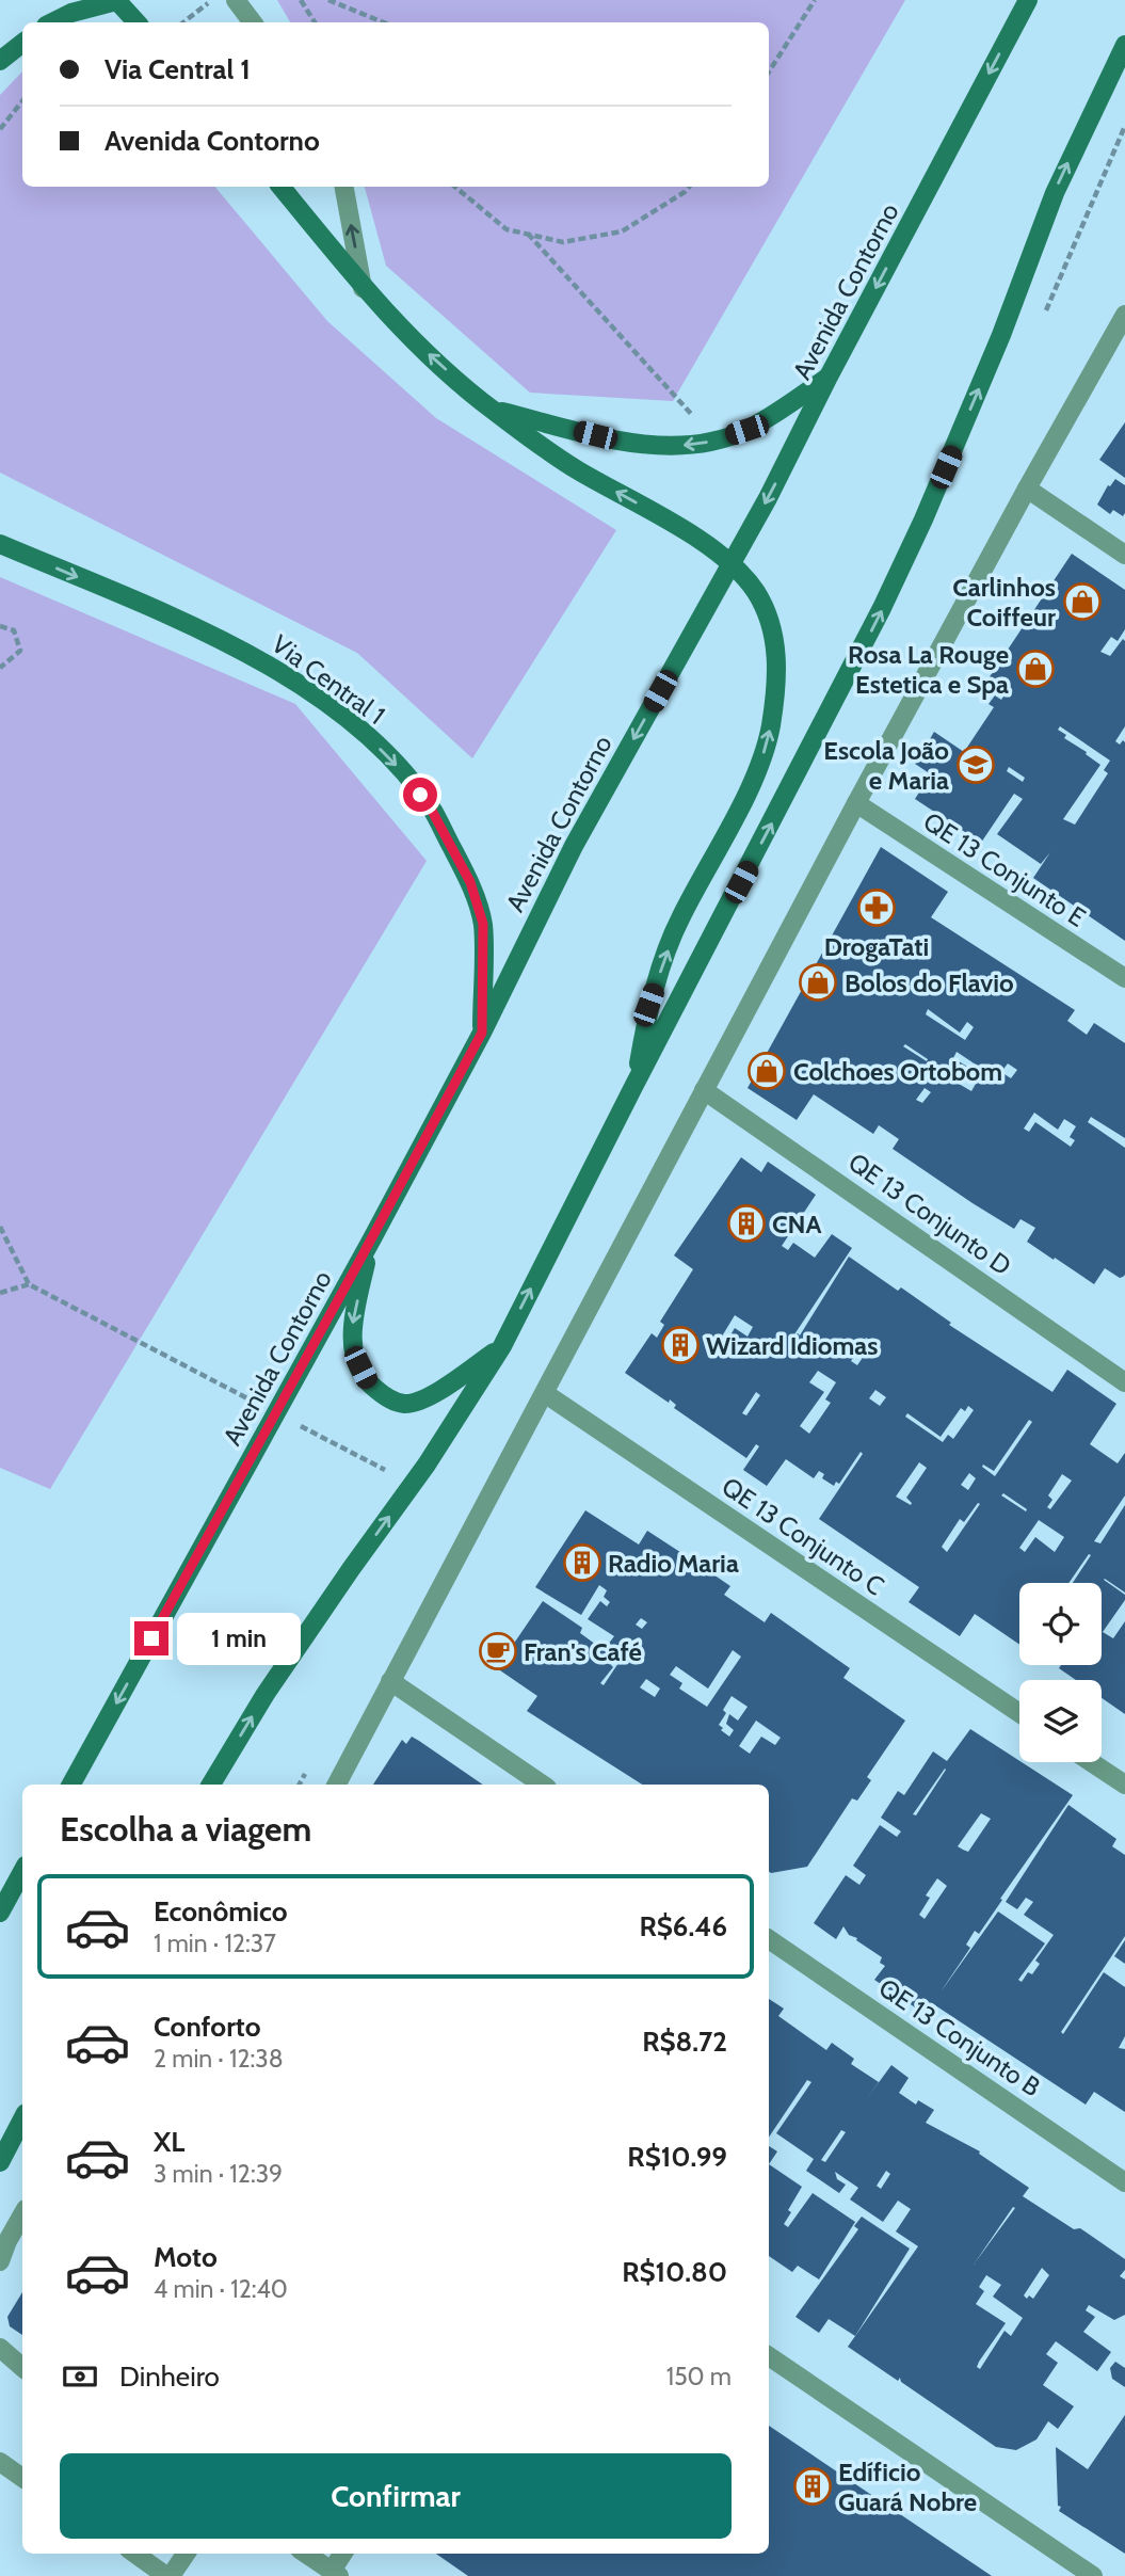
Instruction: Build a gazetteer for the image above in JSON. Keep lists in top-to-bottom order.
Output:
{
  "streets": {
    "main road": ["Avenida Contorno", "Via Central 1"],
    "street": [
      "QE 13 Conjunto E",
      "QE 13 Conjunto D",
      "QE 13 Conjunto C",
      "QE 13 Conjunto B"
    ]
  },
  "crossings": [
    ["Avenida Contorno", "Via Central 1"]
  ],
  "one_way": ["Via Central 1"],
  "places": {
    "shop": [
      "Carlinhos Coiffeur",
      "Rosa La Rouge Estetica e Spa",
      "Bolos do Flavio",
      "Colchoes Ortobom"
    ],
    "school or university": ["Escola João e Maria"],
    "pharmacy": ["DrogaTati"],
    "building": [
      "CNA",
      "Wizard Idiomas",
      "Radio Maria",
      "Edíficio Guará Nobre"
    ],
    "cafe": ["Fran's Café"]
  },
  "page": {
    "banner": ["Via Central 1", "Avenida Contorno"],
    "bubble": "1 min",
    "heading": "Escolha a viagem",
    "list": [
      {
        "name": "Econômico",
        "note": "1 min · 12:37",
        "value": "R$6.46"
      },
      {
        "name": "Conforto",
        "note": "2 min · 12:38",
        "value": "R$8.72"
      },
      {
        "name": "XL",
        "note": "3 min · 12:39",
        "value": "R$10.99"
      },
      {
        "name": "Moto",
        "note": "4 min · 12:40",
        "value": "R$10.80"
      }
    ],
    "pay": ["Dinheiro", "150 m"],
    "buttons": "Confirmar"
  }
}
